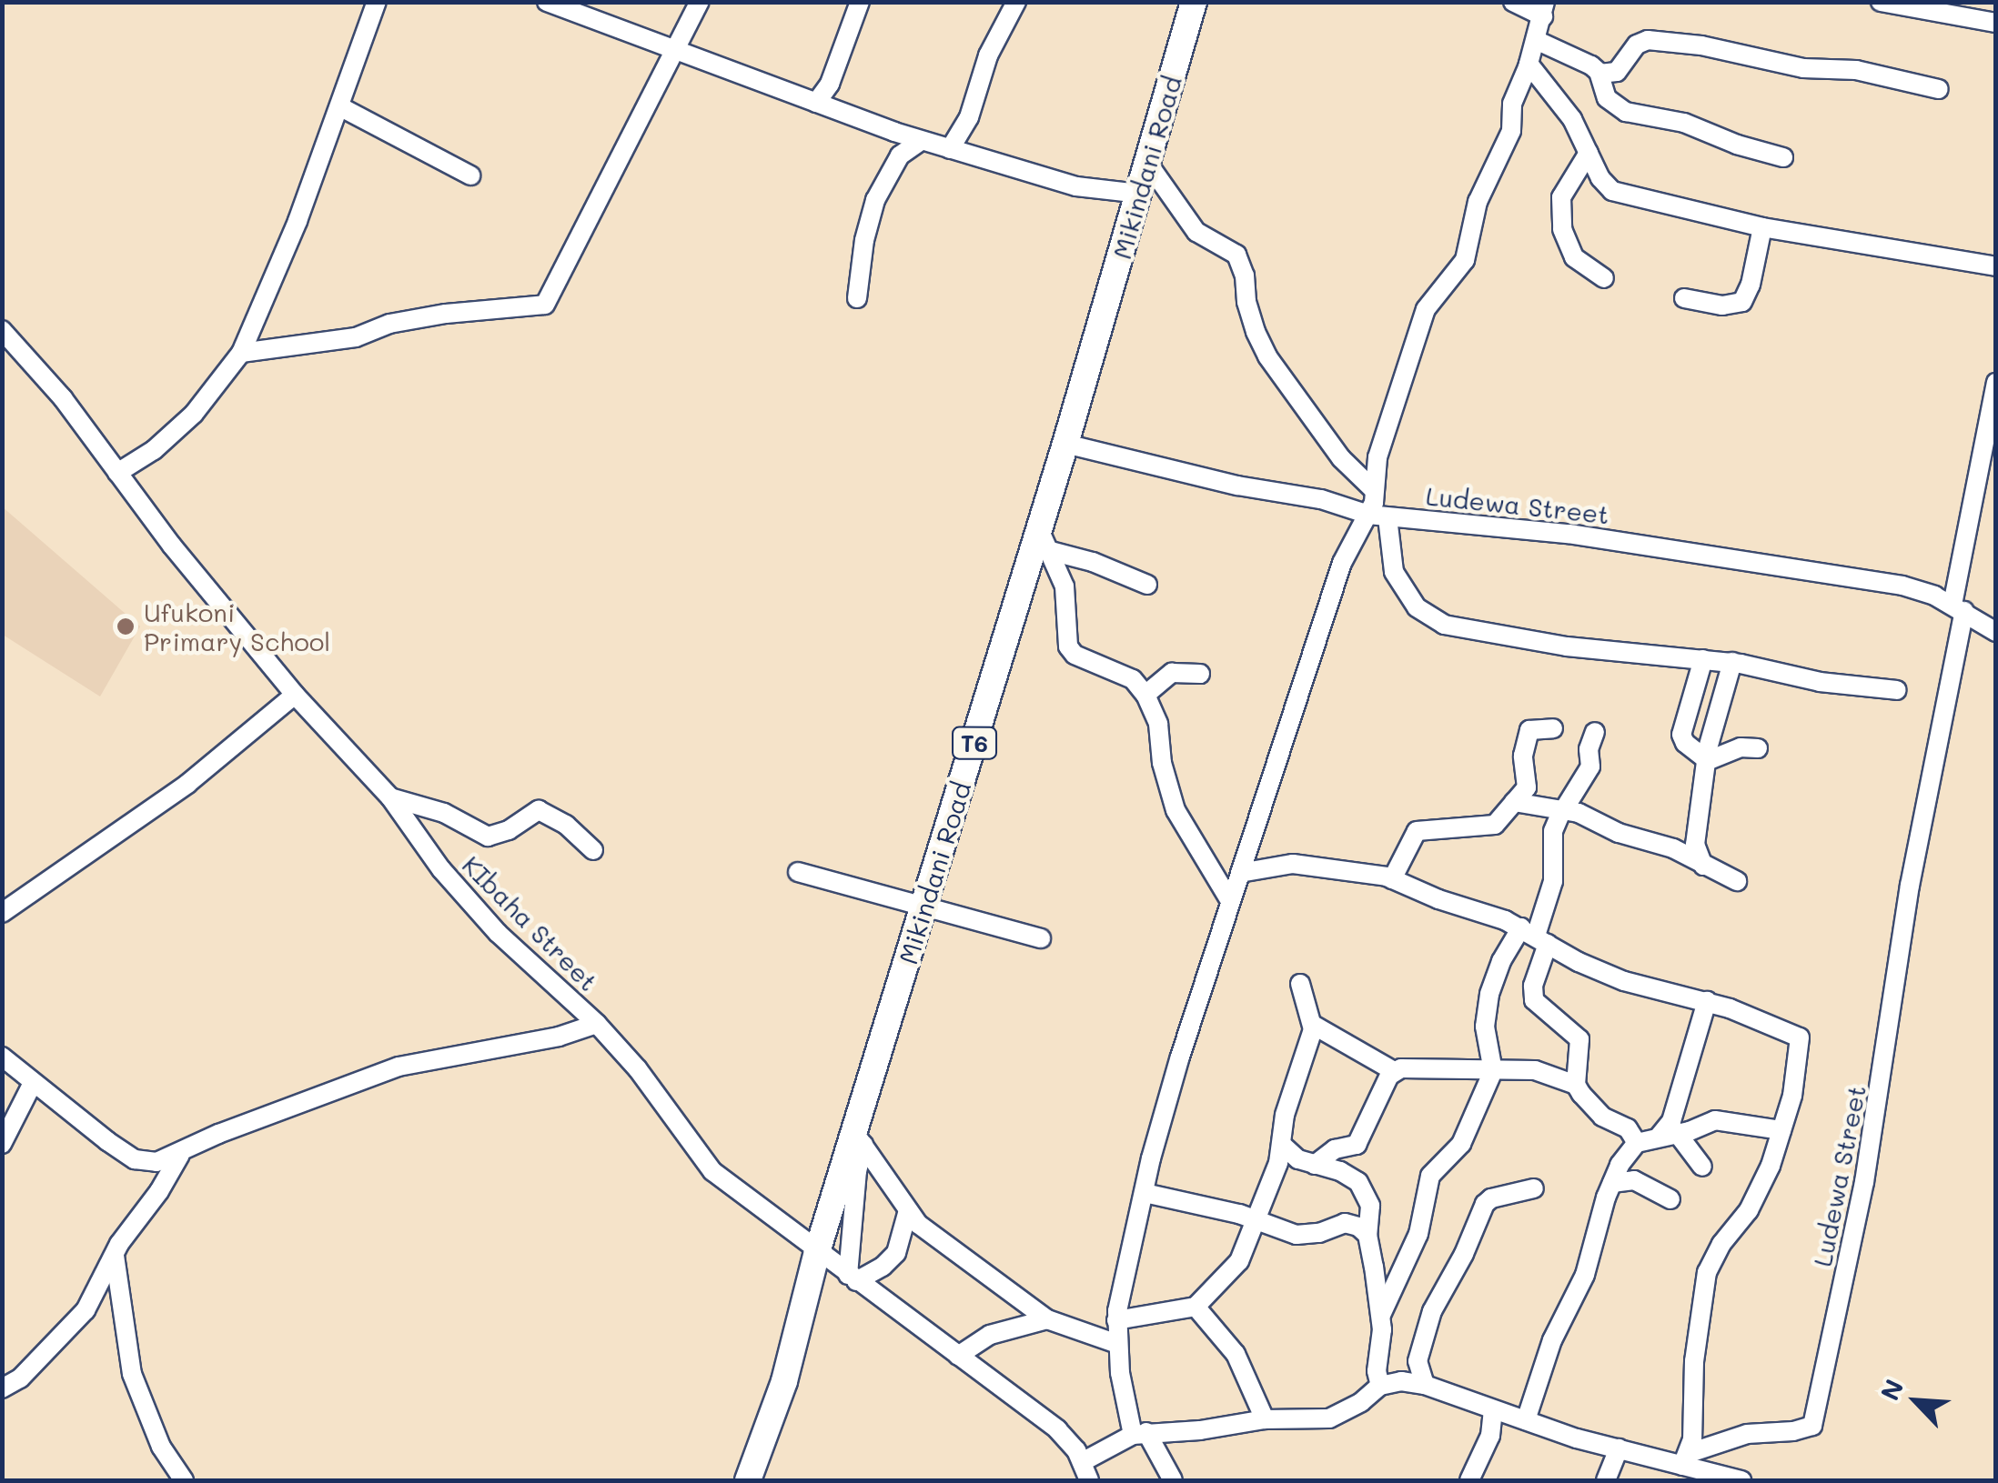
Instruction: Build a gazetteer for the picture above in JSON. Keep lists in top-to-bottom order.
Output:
{
  "streets": {
    "highway": ["Mikindani Road", "T6"],
    "street": ["Ludewa Street", "KIbaha Street"]
  },
  "crossings": [
    ["Mikindani Road", "Ludewa Street"],
    ["Mikindani Road", "KIbaha Street"]
  ],
  "places": ["Ufukoni Primary School"],
  "north": "top left"
}
